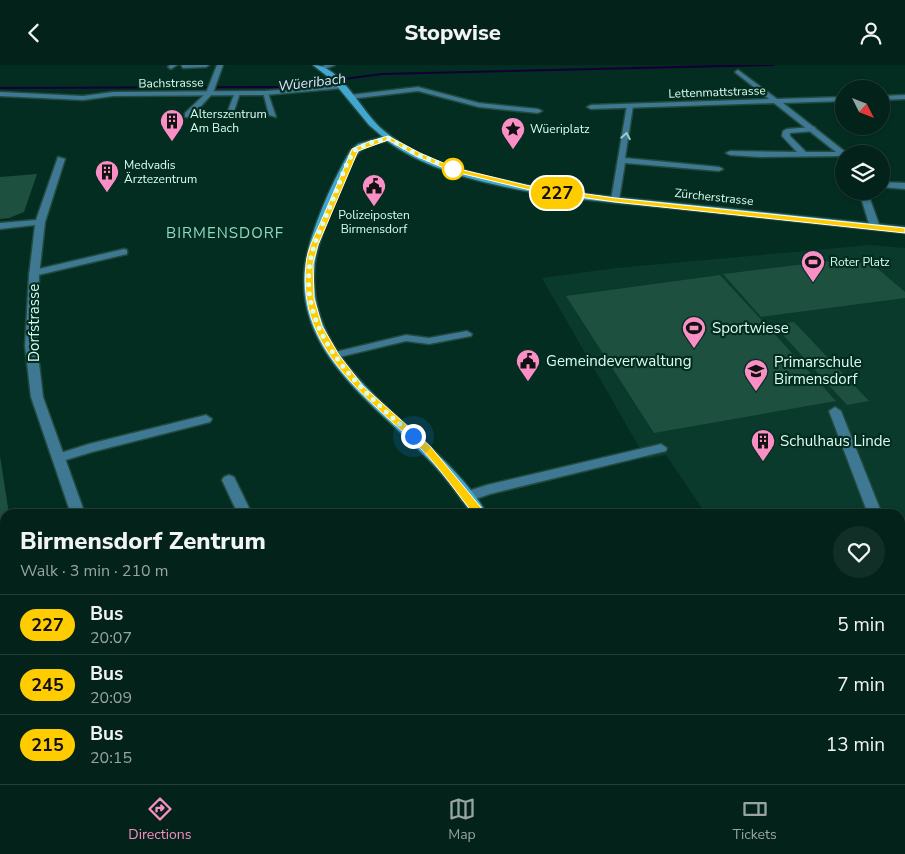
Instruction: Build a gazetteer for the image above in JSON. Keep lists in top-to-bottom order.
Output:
{
  "streets": {
    "main road": ["Zürcherstrasse"],
    "street": ["Bachstrasse", "Lettenmattstrasse", "Dorfstrasse"]
  },
  "crossings": [
    ["Bachstrasse", "Zürcherstrasse"]
  ],
  "districts": ["BIRMENSDORF"],
  "water": ["Wüeribach"],
  "places": {
    "building": ["Alterszentrum Am Bach", "Medvadis Ärztezentrum", "Schulhaus Linde"],
    "place": ["Wüeriplatz"],
    "public building": ["Polizeiposten Birmensdorf", "Gemeindeverwaltung"],
    "sports": ["Roter Platz", "Sportwiese"],
    "school or university": ["Primarschule Birmensdorf"]
  },
  "lines": ["bus line 227"],
  "north": "bottom right",
  "page": {
    "header": "Stopwise",
    "on_map": "227",
    "heading": ["Birmensdorf Zentrum", "Walk · 3 min · 210 m"],
    "list": [
      {
        "mark": "227",
        "name": "Bus",
        "note": "20:07",
        "value": "5 min"
      },
      {
        "mark": "245",
        "name": "Bus",
        "note": "20:09",
        "value": "7 min"
      },
      {
        "mark": "215",
        "name": "Bus",
        "note": "20:15",
        "value": "13 min"
      }
    ],
    "tabs": ["Directions", "Map", "Tickets"]
  }
}
